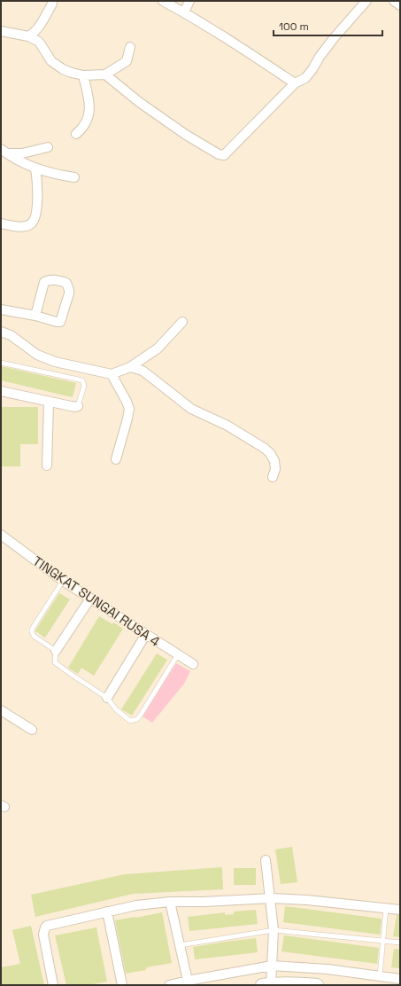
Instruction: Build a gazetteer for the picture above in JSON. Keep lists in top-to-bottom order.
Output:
{
  "streets": {
    "street": ["TINGKAT SUNGAI RUSA 4"]
  },
  "scale_bar": "100 m"
}
